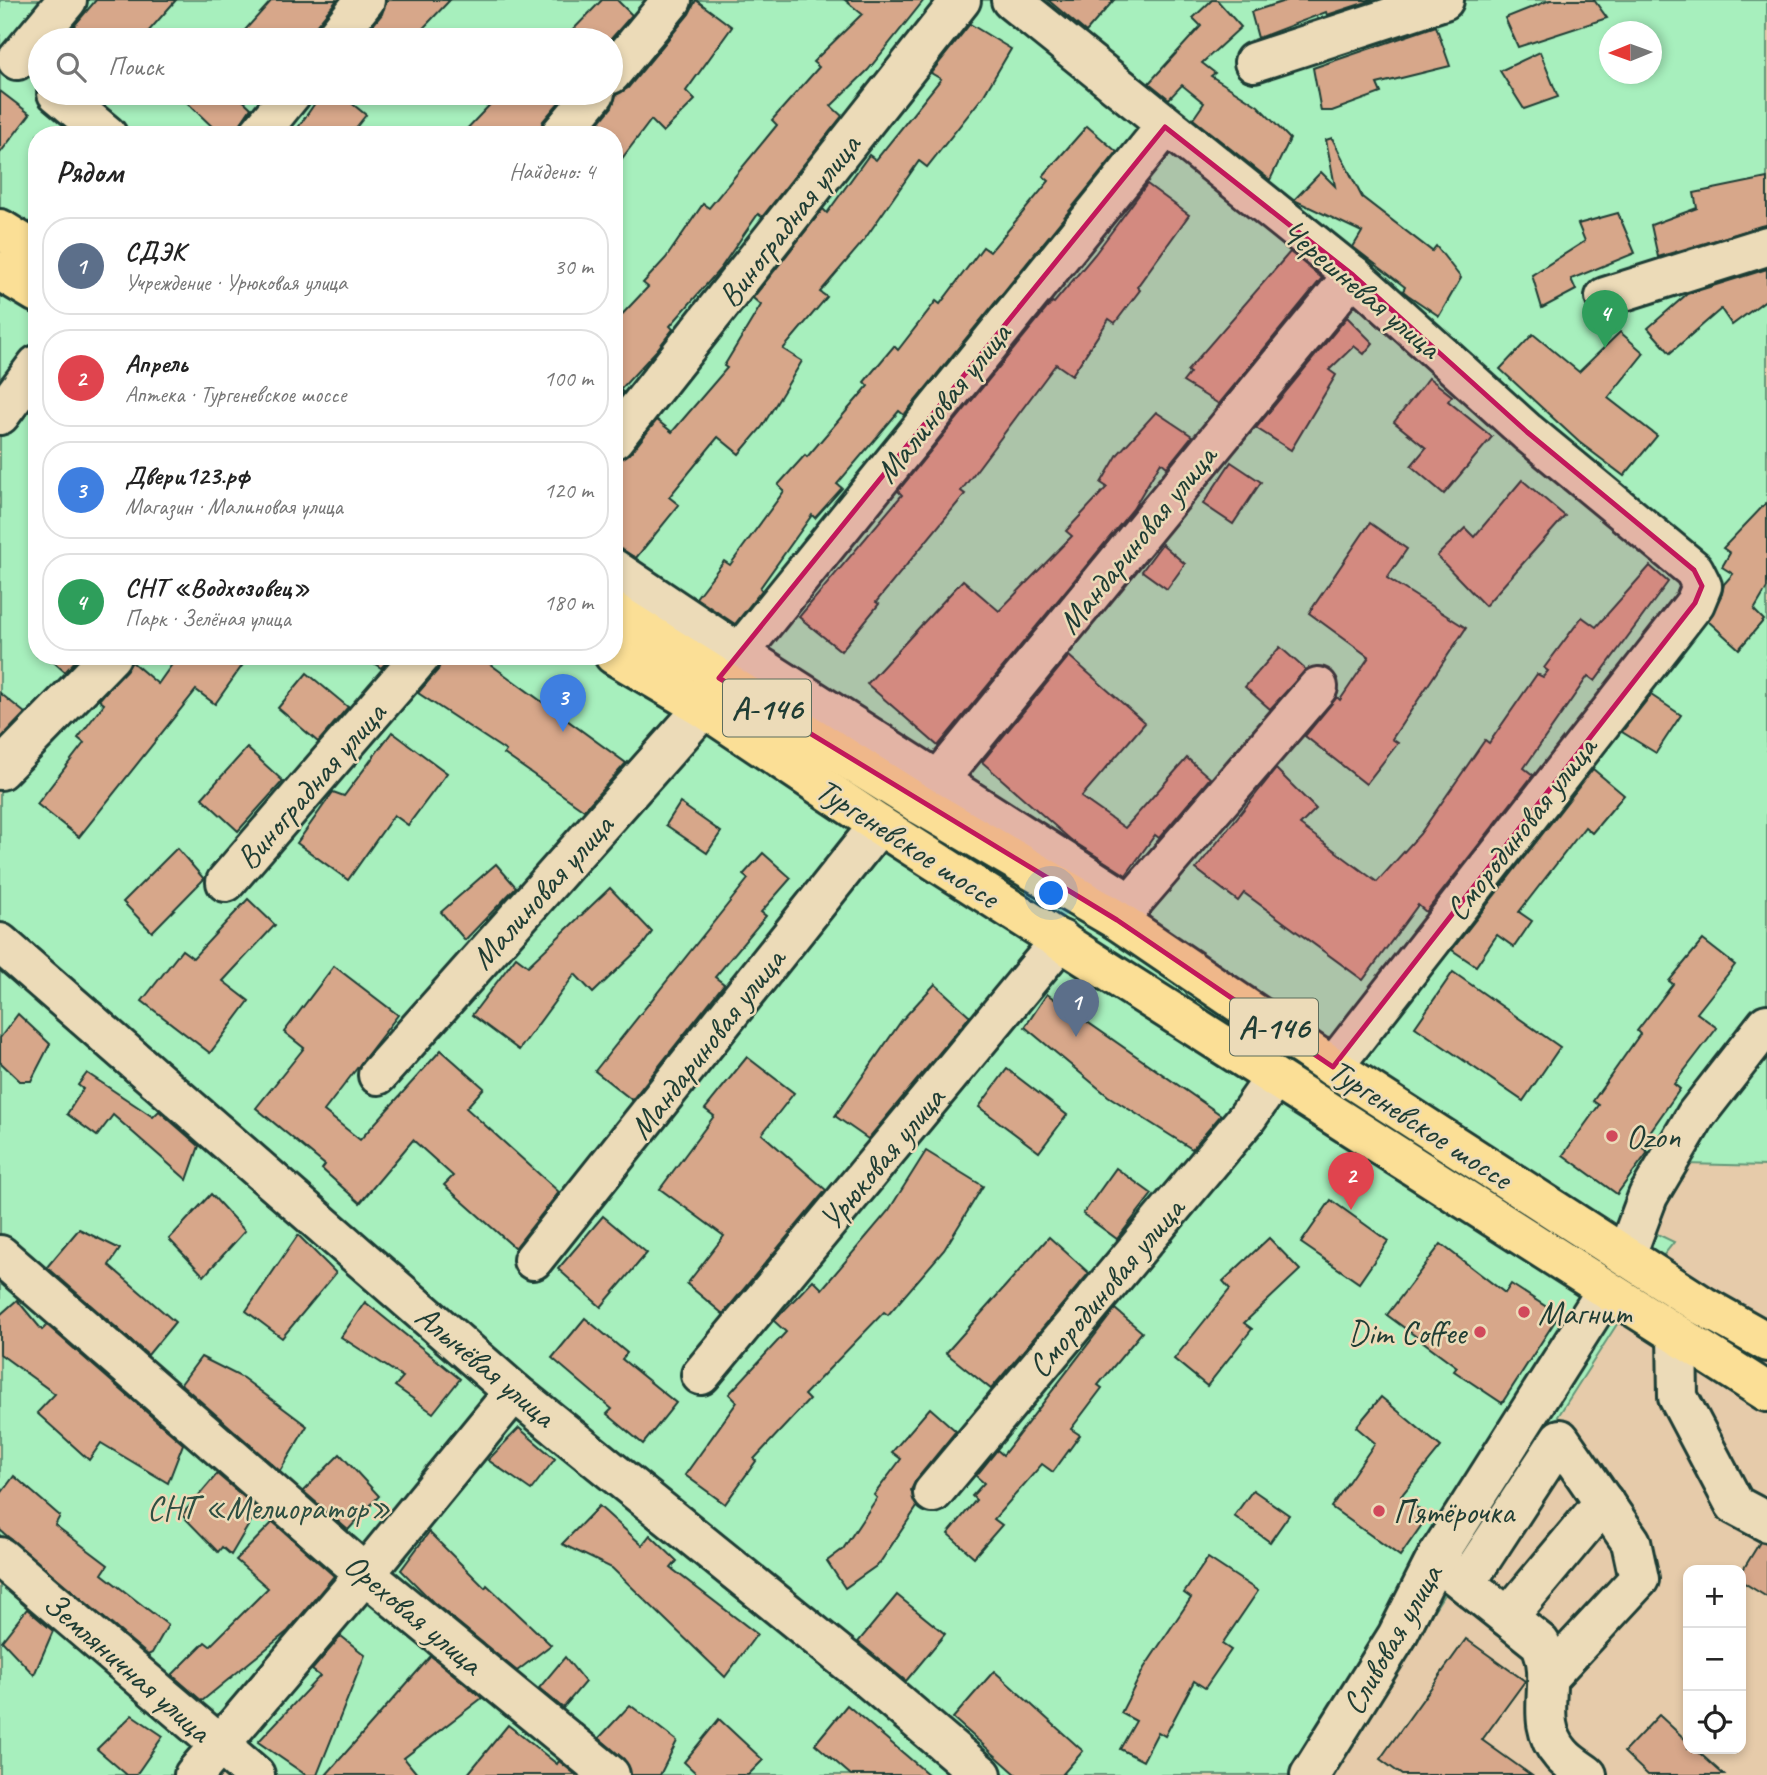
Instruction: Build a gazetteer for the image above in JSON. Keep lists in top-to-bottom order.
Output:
{
  "streets": {
    "highway": ["А-146", "Тургеневское шоссе"],
    "street": [
      "Виноградная улица",
      "Черешневая улица",
      "Малиновая улица",
      "Мандариновая улица",
      "Смородиновая улица",
      "Урюковая улица",
      "Алычёвая улица",
      "Ореховая улица",
      "Сливовая улица",
      "Земляничная улица"
    ]
  },
  "crossings": [
    ["Черешневая улица", "Малиновая улица"],
    ["Черешневая улица", "Мандариновая улица"],
    ["Черешневая улица", "Смородиновая улица"],
    ["Малиновая улица", "Тургеневское шоссе"],
    ["Мандариновая улица", "Тургеневское шоссе"],
    ["Смородиновая улица", "Тургеневское шоссе"],
    ["Тургеневское шоссе", "Урюковая улица"],
    ["Тургеневское шоссе", "Сливовая улица"]
  ],
  "parks": ["СНТ «Мелиоратор»"],
  "places": [
    "Ozon",
    "Магнит",
    "Dim Coffee",
    "Пятёрочка"
  ],
  "north": "left",
  "page": {
    "search": "Поиск",
    "heading": ["Рядом", "Найдено: 4"],
    "list": [
      {
        "mark": "1",
        "name": "СДЭК",
        "note": "Учреждение · Урюковая улица",
        "value": "30 m"
      },
      {
        "mark": "2",
        "name": "Апрель",
        "note": "Аптека · Тургеневское шоссе",
        "value": "100 m"
      },
      {
        "mark": "3",
        "name": "Двери123.рф",
        "note": "Магазин · Малиновая улица",
        "value": "120 m"
      },
      {
        "mark": "4",
        "name": "СНТ «Водхозовец»",
        "note": "Парк · Зелёная улица",
        "value": "180 m"
      }
    ],
    "pins": [
      "4",
      "3",
      "1",
      "2"
    ],
    "map_buttons": ["+", "−"]
  }
}
